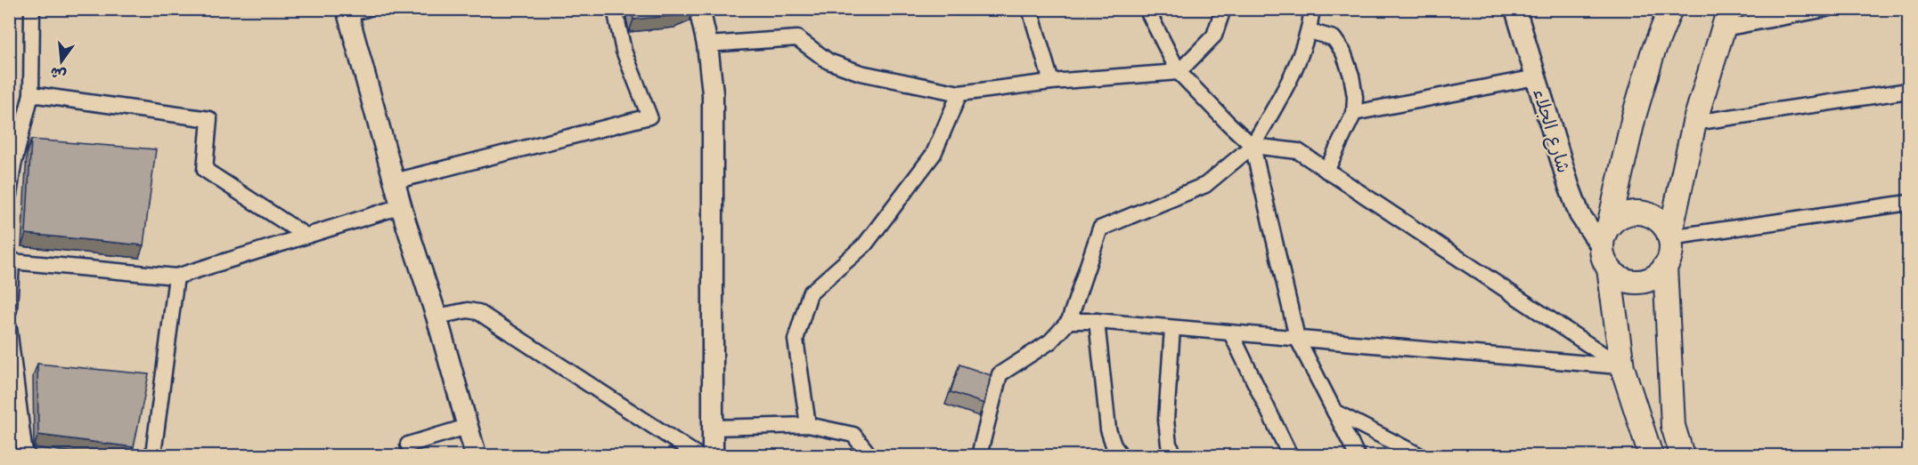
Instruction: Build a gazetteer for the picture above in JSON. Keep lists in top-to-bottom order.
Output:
{
  "streets": {
    "main road": ["شارع الجلاء"]
  },
  "north": "bottom"
}
